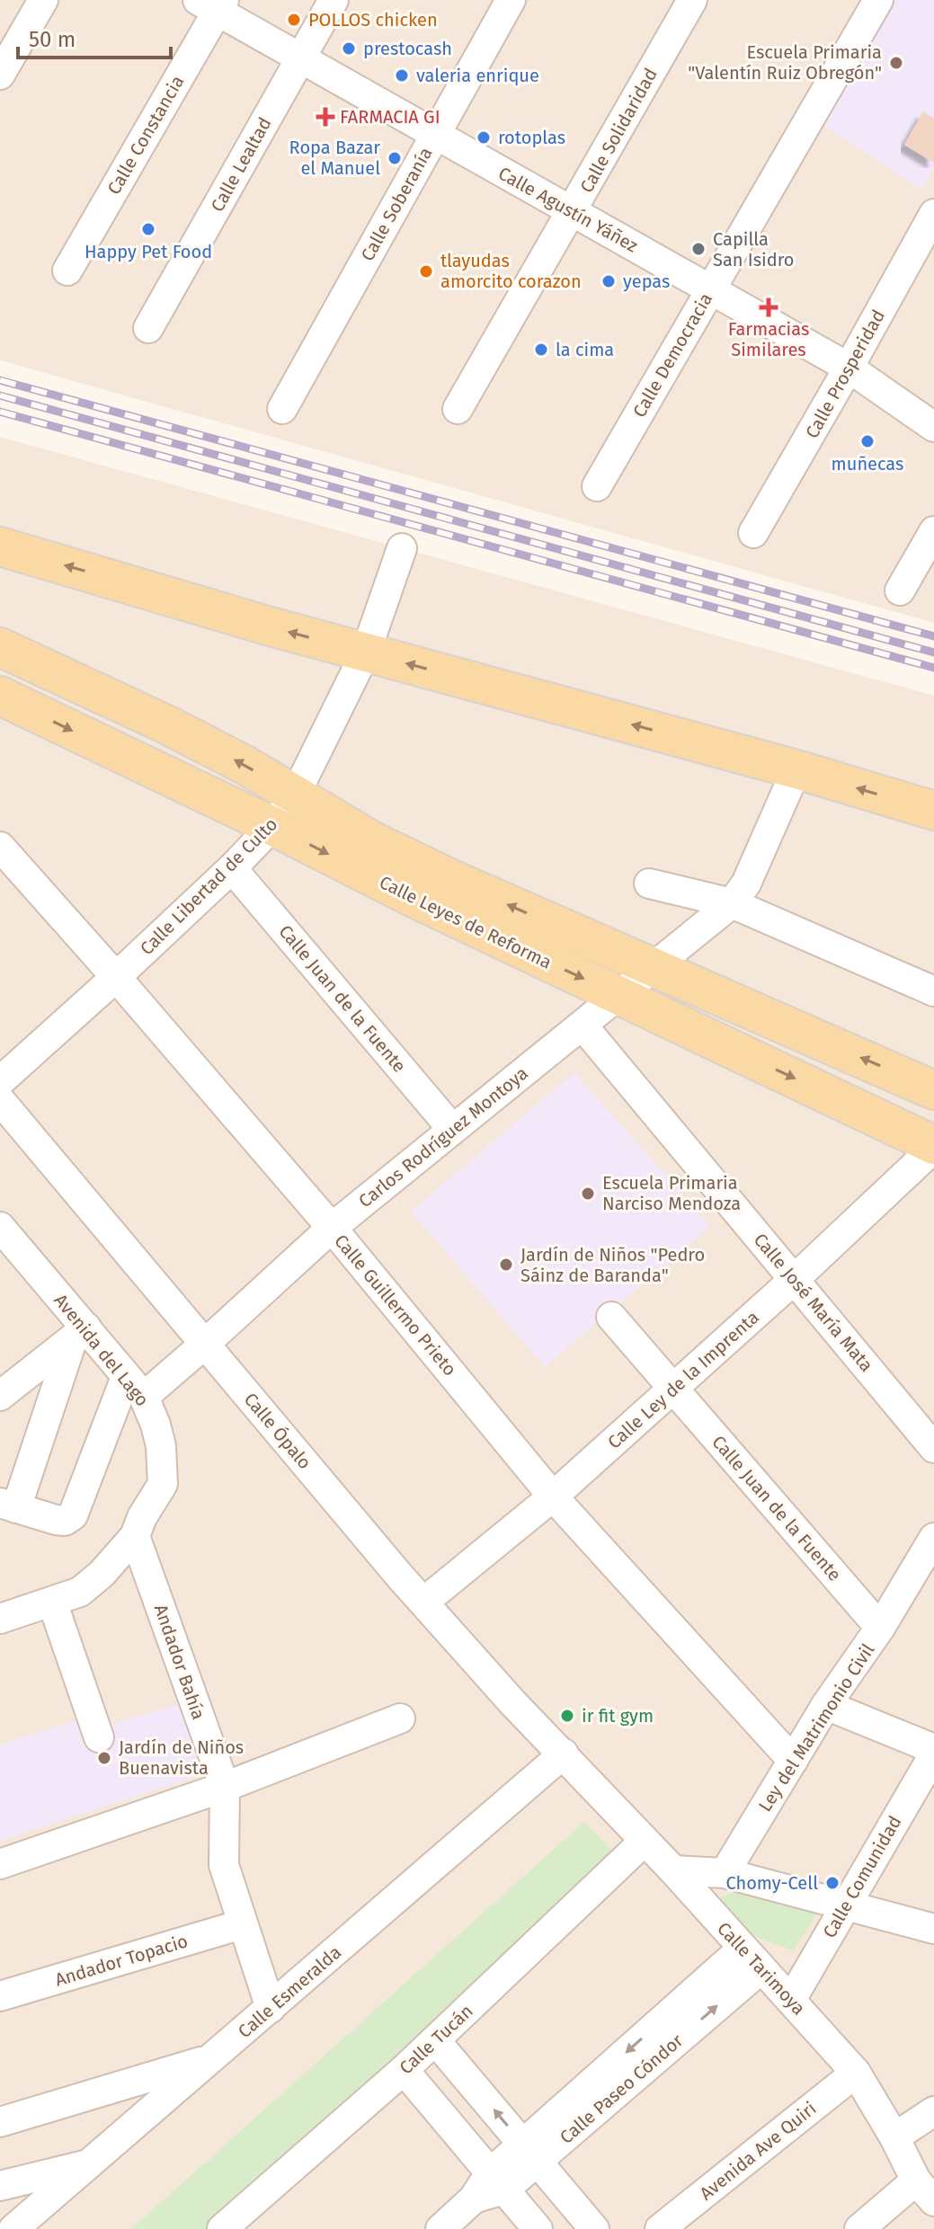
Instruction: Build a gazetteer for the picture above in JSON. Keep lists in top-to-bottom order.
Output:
{
  "streets": {
    "main road": ["Calle Leyes de Reforma"],
    "street": [
      "Calle Solidaridad",
      "Calle Constancia",
      "Calle Lealtad",
      "Calle Soberanía",
      "Calle Agustín Yáñez",
      "Calle Democracia",
      "Calle Prosperidad",
      "Calle Libertad de Culto",
      "Calle Juan de la Fuente",
      "Carlos Rodríguez Montoya",
      "Calle José María Mata",
      "Calle Guillermo Prieto",
      "Avenida del Lago",
      "Calle Ley de la Imprenta",
      "Calle Ópalo",
      "Andador Bahía",
      "Ley del Matrimonio Civil",
      "Calle Comunidad",
      "Andador Topacio",
      "Calle Tarimoya",
      "Calle Esmeralda",
      "Calle Tucán",
      "Calle Paseo Cóndor",
      "Avenida Ave Quiri"
    ]
  },
  "crossings": [
    ["Calle Solidaridad", "Calle Agustín Yáñez"],
    ["Calle Constancia", "Calle Agustín Yáñez"],
    ["Calle Lealtad", "Calle Agustín Yáñez"],
    ["Calle Soberanía", "Calle Agustín Yáñez"],
    ["Calle Agustín Yáñez", "Calle Democracia"],
    ["Calle Agustín Yáñez", "Calle Prosperidad"],
    ["Calle Libertad de Culto", "Calle Leyes de Reforma"],
    ["Calle Libertad de Culto", "Calle Juan de la Fuente"],
    ["Calle Libertad de Culto", "Calle Guillermo Prieto"],
    ["Calle Leyes de Reforma", "Carlos Rodríguez Montoya"],
    ["Calle Leyes de Reforma", "Calle Ley de la Imprenta"],
    ["Calle Juan de la Fuente", "Carlos Rodríguez Montoya"],
    ["Calle Juan de la Fuente", "Calle Ley de la Imprenta"],
    ["Calle Juan de la Fuente", "Ley del Matrimonio Civil"],
    ["Carlos Rodríguez Montoya", "Calle José María Mata"],
    ["Carlos Rodríguez Montoya", "Calle Guillermo Prieto"],
    ["Carlos Rodríguez Montoya", "Avenida del Lago"],
    ["Carlos Rodríguez Montoya", "Calle Ópalo"],
    ["Calle José María Mata", "Calle Ley de la Imprenta"],
    ["Calle Guillermo Prieto", "Calle Ley de la Imprenta"],
    ["Calle Guillermo Prieto", "Ley del Matrimonio Civil"],
    ["Avenida del Lago", "Andador Bahía"],
    ["Calle Ley de la Imprenta", "Calle Ópalo"],
    ["Calle Ópalo", "Calle Tarimoya"],
    ["Calle Ópalo", "Calle Esmeralda"],
    ["Calle Comunidad", "Calle Tarimoya"],
    ["Calle Tarimoya", "Calle Esmeralda"],
    ["Calle Tarimoya", "Calle Tucán"],
    ["Calle Tarimoya", "Calle Paseo Cóndor"],
    ["Calle Tarimoya", "Avenida Ave Quiri"]
  ],
  "places": {
    "other": [
      "POLLOS chicken",
      "prestocash",
      "Escuela Primaria \"Valentín Ruiz Obregón\"",
      "valeria enrique",
      "rotoplas",
      "Ropa Bazar el Manuel",
      "Happy Pet Food",
      "Capilla San Isidro",
      "tlayudas amorcito corazon",
      "yepas",
      "la cima",
      "muñecas",
      "Escuela Primaria Narciso Mendoza",
      "Jardín de Niños \"Pedro Sáinz de Baranda\"",
      "ir fit gym",
      "Jardín de Niños Buenavista",
      "Chomy-Cell"
    ],
    "health": ["FARMACIA GI", "Farmacias Similares"]
  },
  "scale_bar": "50 m"
}
